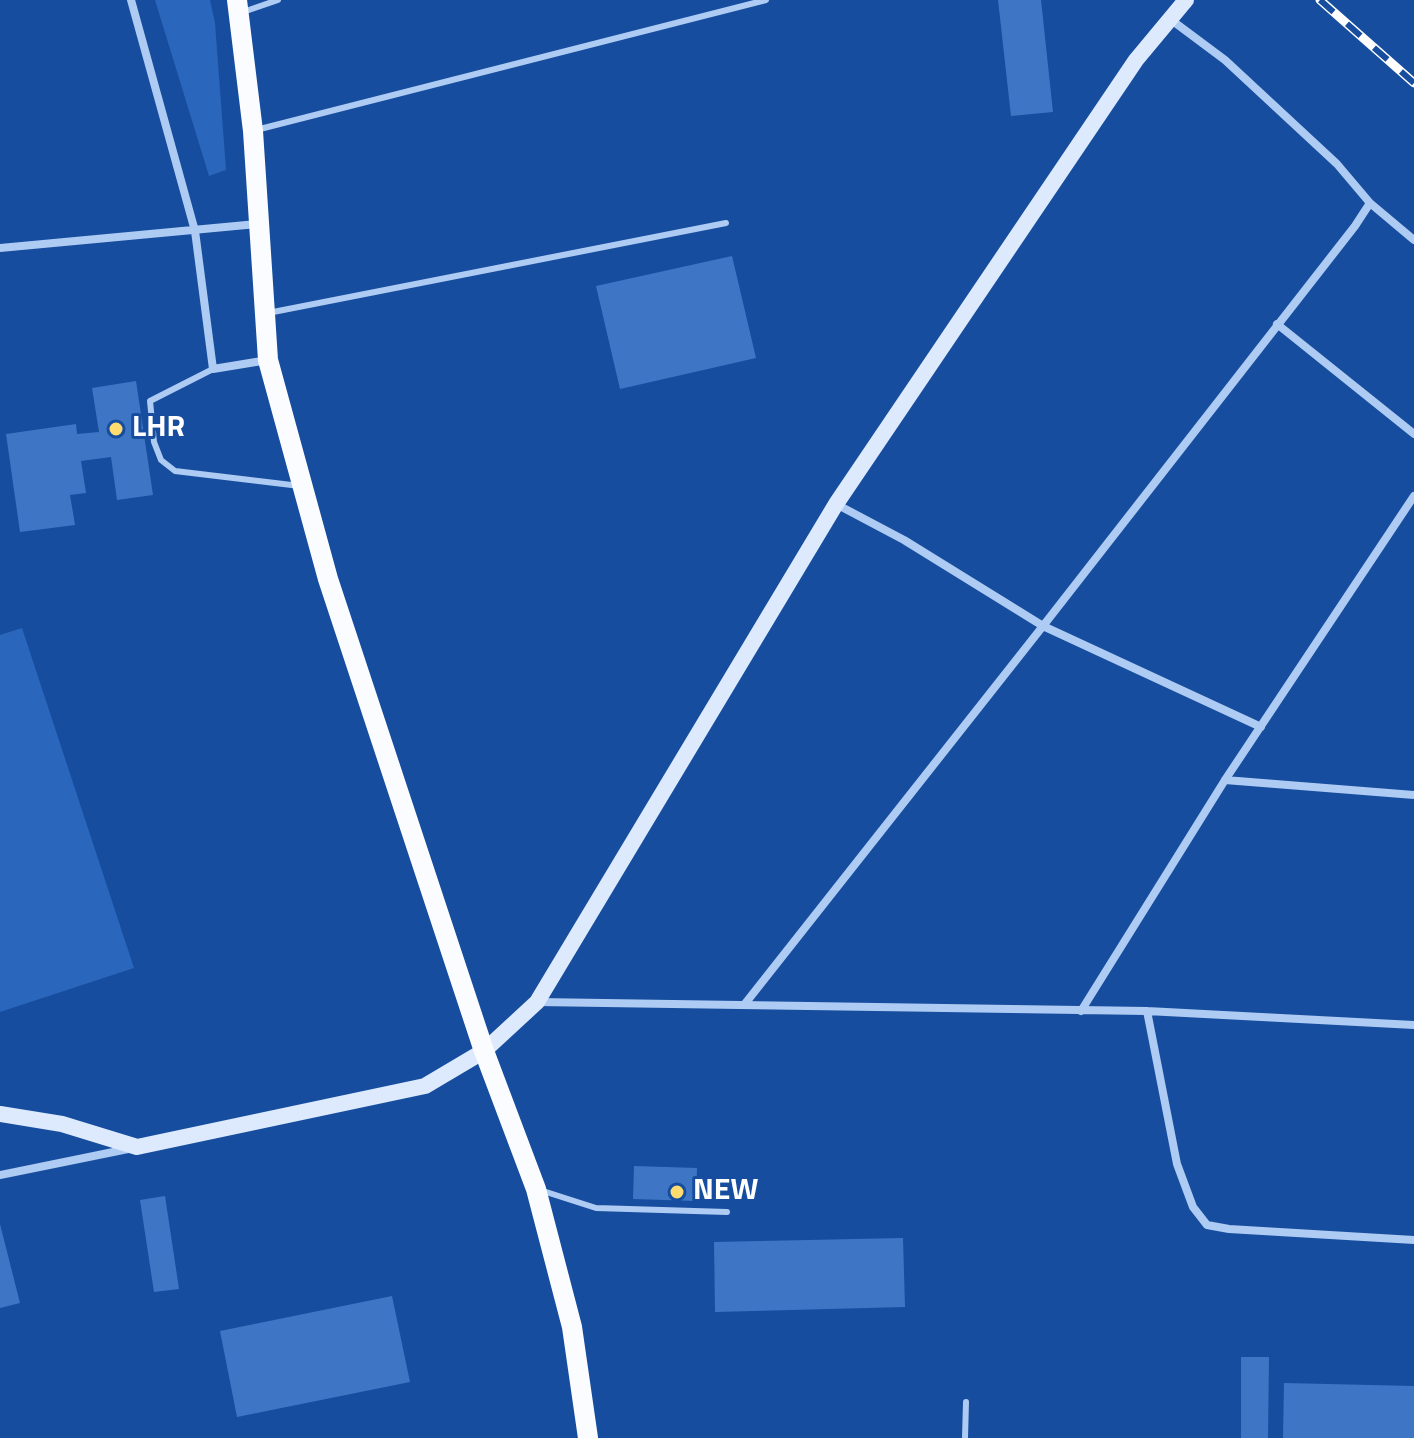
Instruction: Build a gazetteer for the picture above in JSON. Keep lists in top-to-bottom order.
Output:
{
  "places": ["LHR", "NEW"]
}
